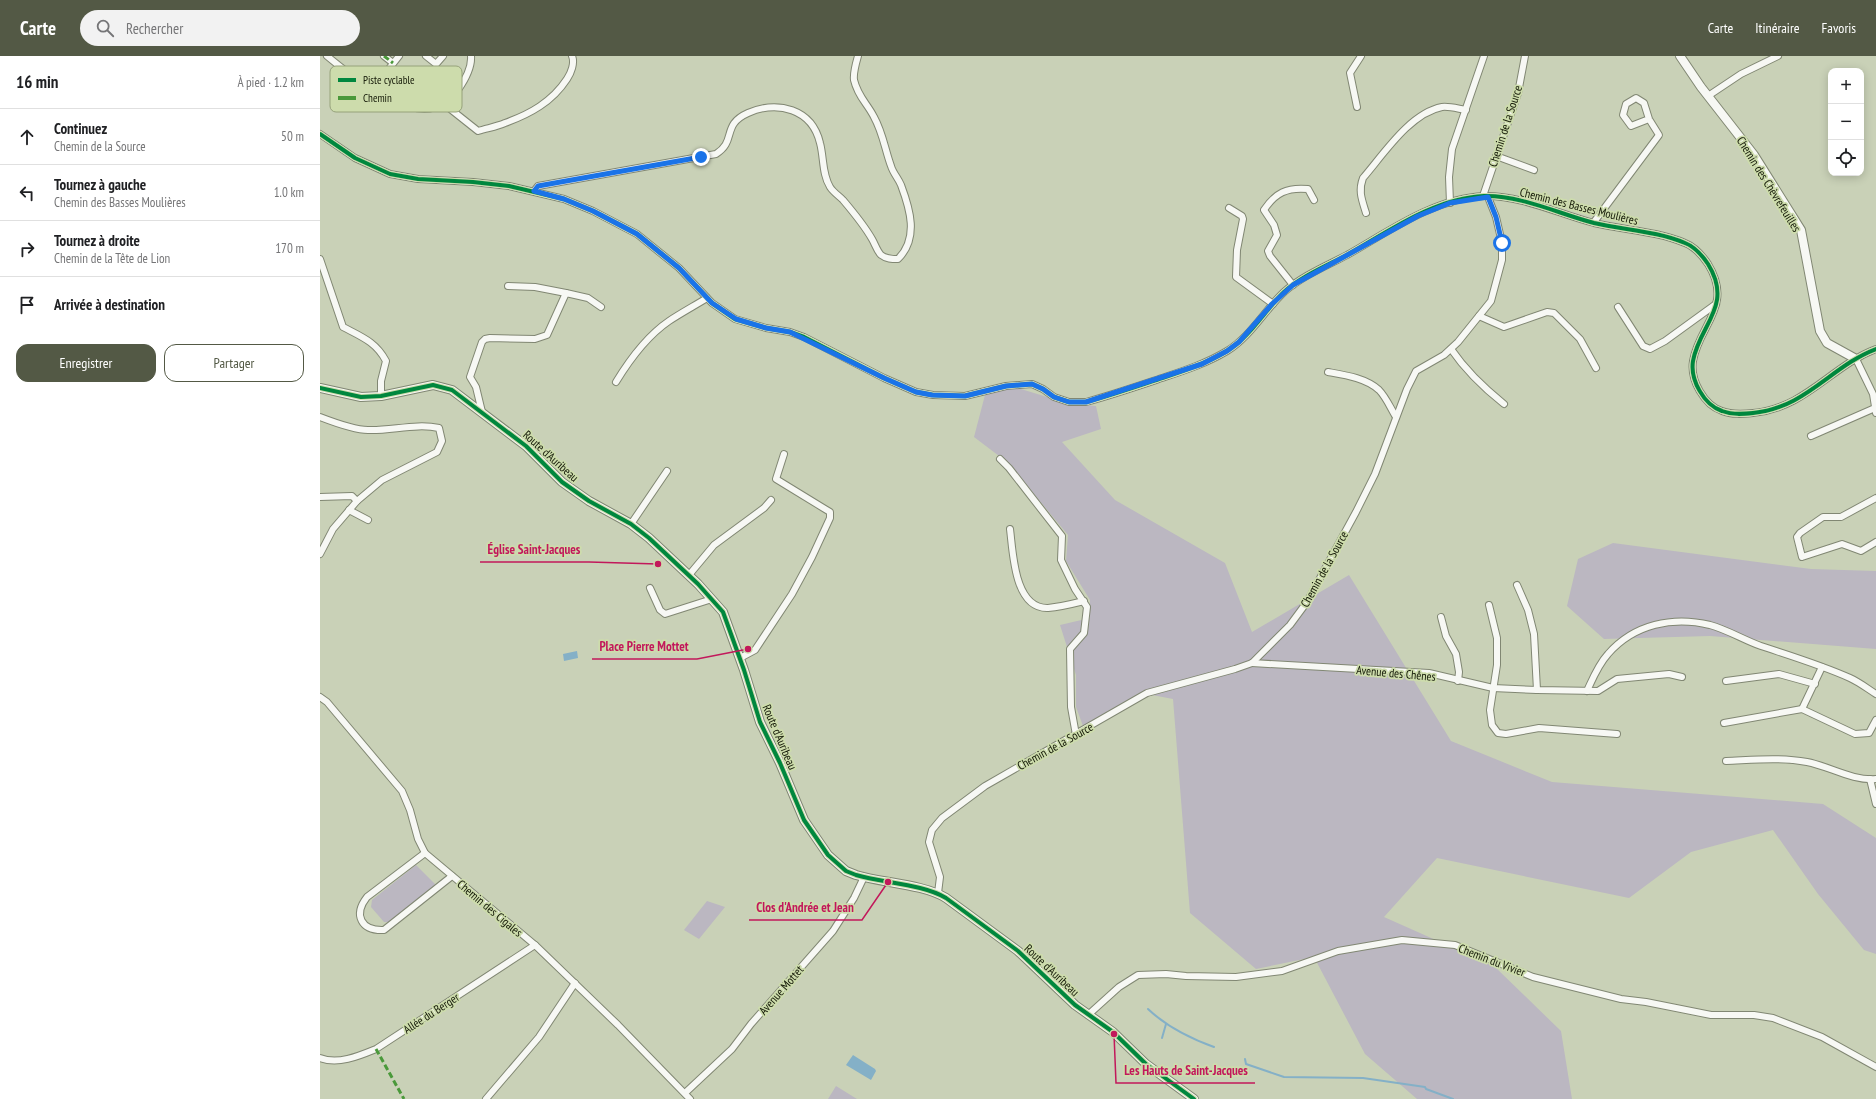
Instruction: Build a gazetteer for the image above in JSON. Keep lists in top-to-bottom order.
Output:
{
  "streets": {
    "street": [
      "Chemin de la Source",
      "Chemin des Chèvrefeuilles",
      "Chemin des Basses Moulières",
      "Route d'Auribeau",
      "Avenue des Chênes",
      "Chemin des Cigales",
      "Chemin du Vivier",
      "Avenue Mottet",
      "Allée du Berger"
    ]
  },
  "crossings": [
    ["Chemin de la Source", "Chemin des Basses Moulières"],
    ["Chemin de la Source", "Route d'Auribeau"],
    ["Chemin de la Source", "Avenue des Chênes"],
    ["Chemin des Chèvrefeuilles", "Chemin des Basses Moulières"],
    ["Route d'Auribeau", "Chemin du Vivier"],
    ["Route d'Auribeau", "Avenue Mottet"],
    ["Chemin des Cigales", "Avenue Mottet"],
    ["Chemin des Cigales", "Allée du Berger"]
  ],
  "places": [
    "Église Saint-Jacques",
    "Place Pierre Mottet",
    "Clos d'Andrée et Jean",
    "Les Hauts de Saint-Jacques"
  ],
  "legend": ["Piste cyclable", "Chemin"],
  "page": {
    "header": "Carte",
    "search": "Rechercher",
    "nav": ["Carte", "Itinéraire", "Favoris"],
    "heading": ["16 min", "À pied · 1.2 km"],
    "map_buttons": ["+", "−"],
    "list": [
      ["Continuez", "Chemin de la Source", "50 m"],
      ["Tournez à gauche", "Chemin des Basses Moulières", "1.0 km"],
      ["Tournez à droite", "Chemin de la Tête de Lion", "170 m"],
      "Arrivée à destination"
    ],
    "buttons": ["Enregistrer", "Partager"]
  }
}
